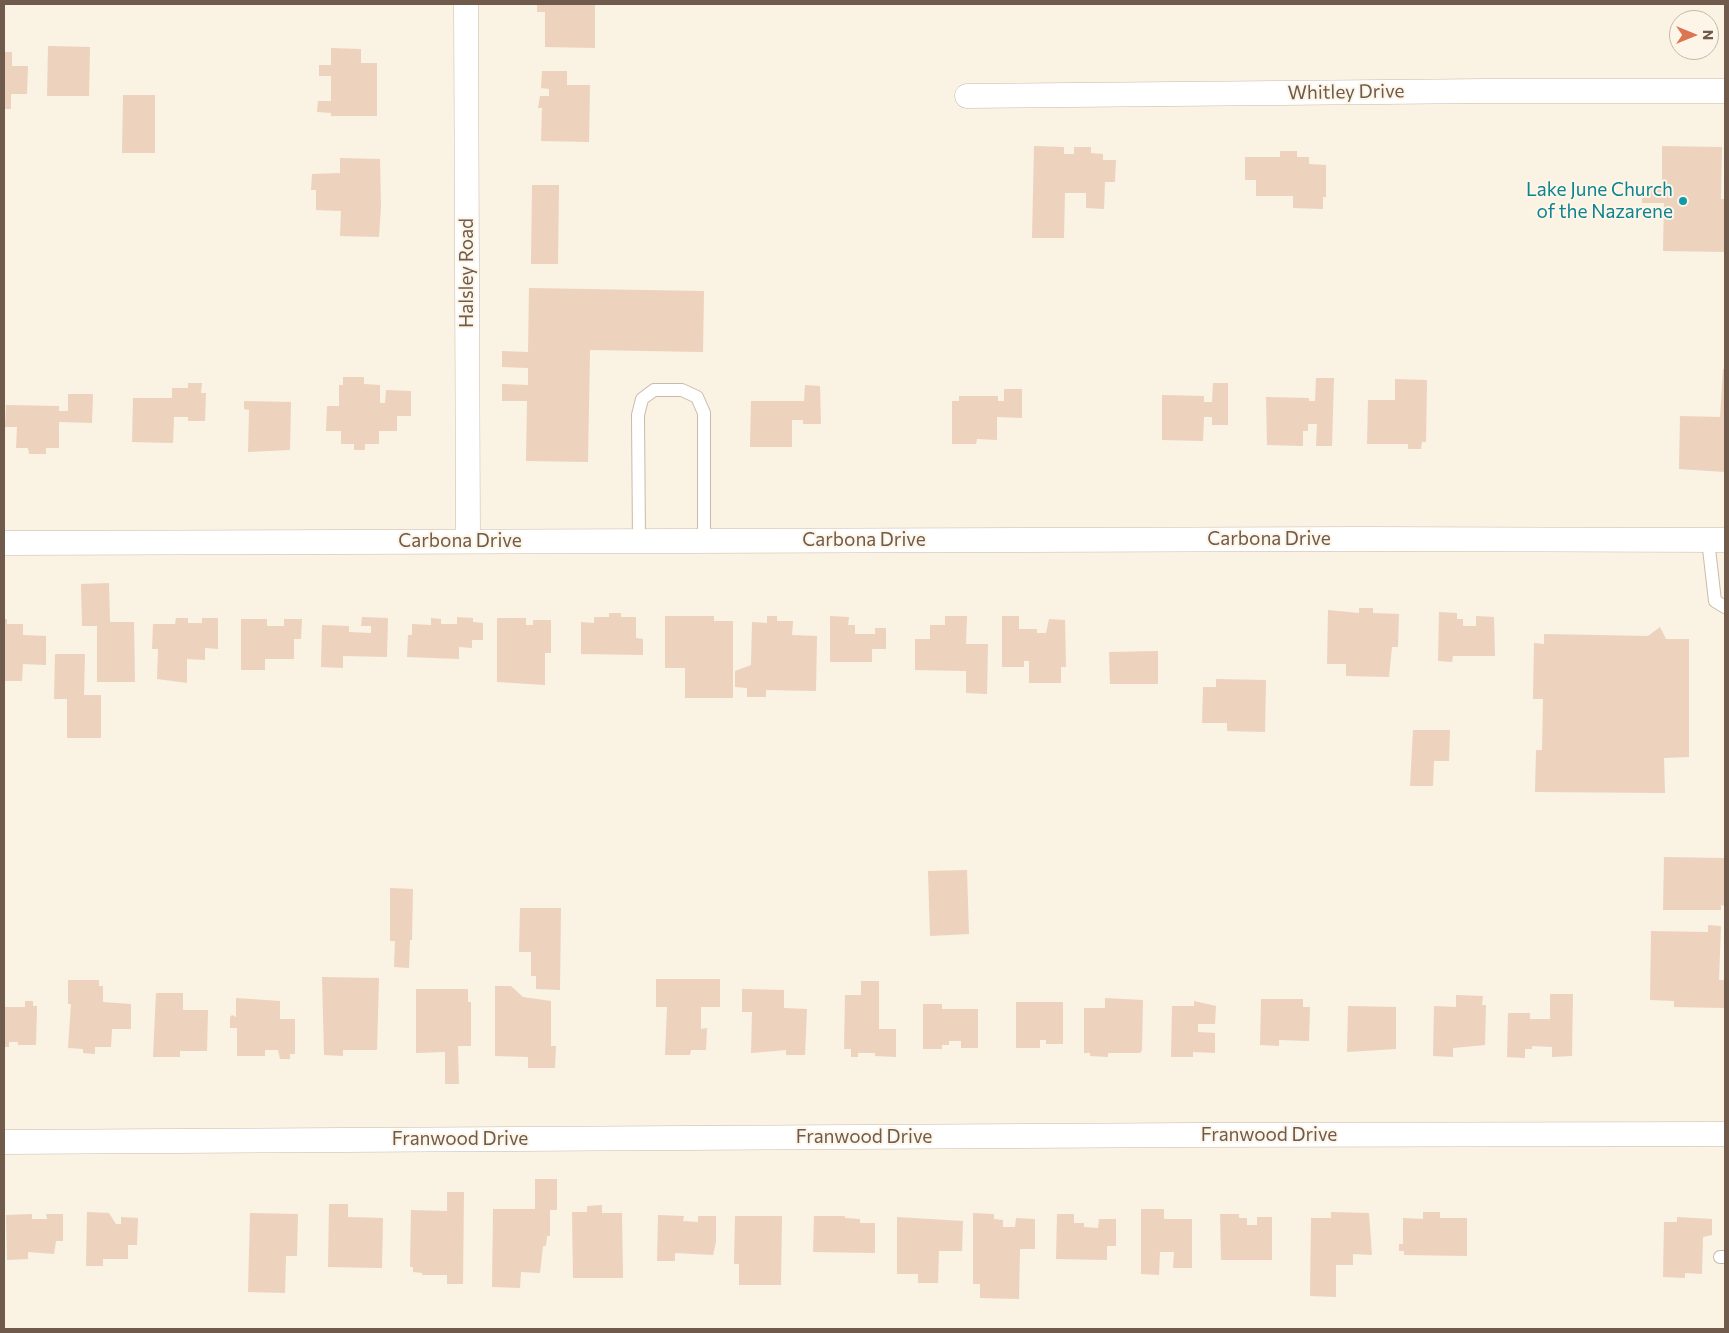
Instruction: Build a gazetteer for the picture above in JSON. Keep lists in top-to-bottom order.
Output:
{
  "streets": {
    "street": [
      "Whitley Drive",
      "Halsley Road",
      "Carbona Drive",
      "Franwood Drive"
    ]
  },
  "crossings": [
    ["Halsley Road", "Carbona Drive"]
  ],
  "places": ["Lake June Church of the Nazarene"],
  "north": "right"
}
